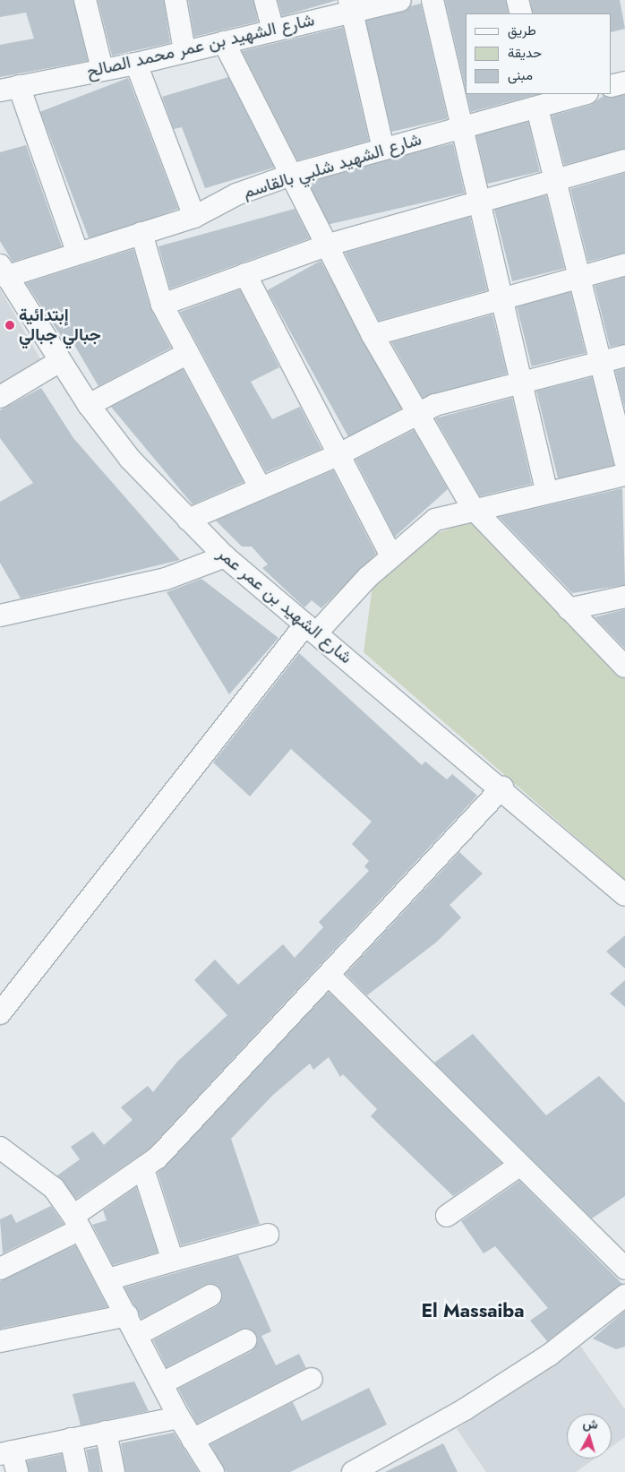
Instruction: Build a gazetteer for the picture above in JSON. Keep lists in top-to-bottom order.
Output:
{
  "streets": {
    "street": ["شارع الشهيد بن عمر محمد الصالح", "شارع الشهيد شلبي بالقاسم", "شارع الشهيد بن عمر عمر"]
  },
  "crossings": [
    ["شارع الشهيد شلبي بالقاسم", "شارع الشهيد بن عمر عمر"]
  ],
  "districts": ["El Massaiba"],
  "places": ["إبتدائية جبالي جبالي"],
  "legend": ["طريق", "حديقة", "مبنى"],
  "north": "top"
}
